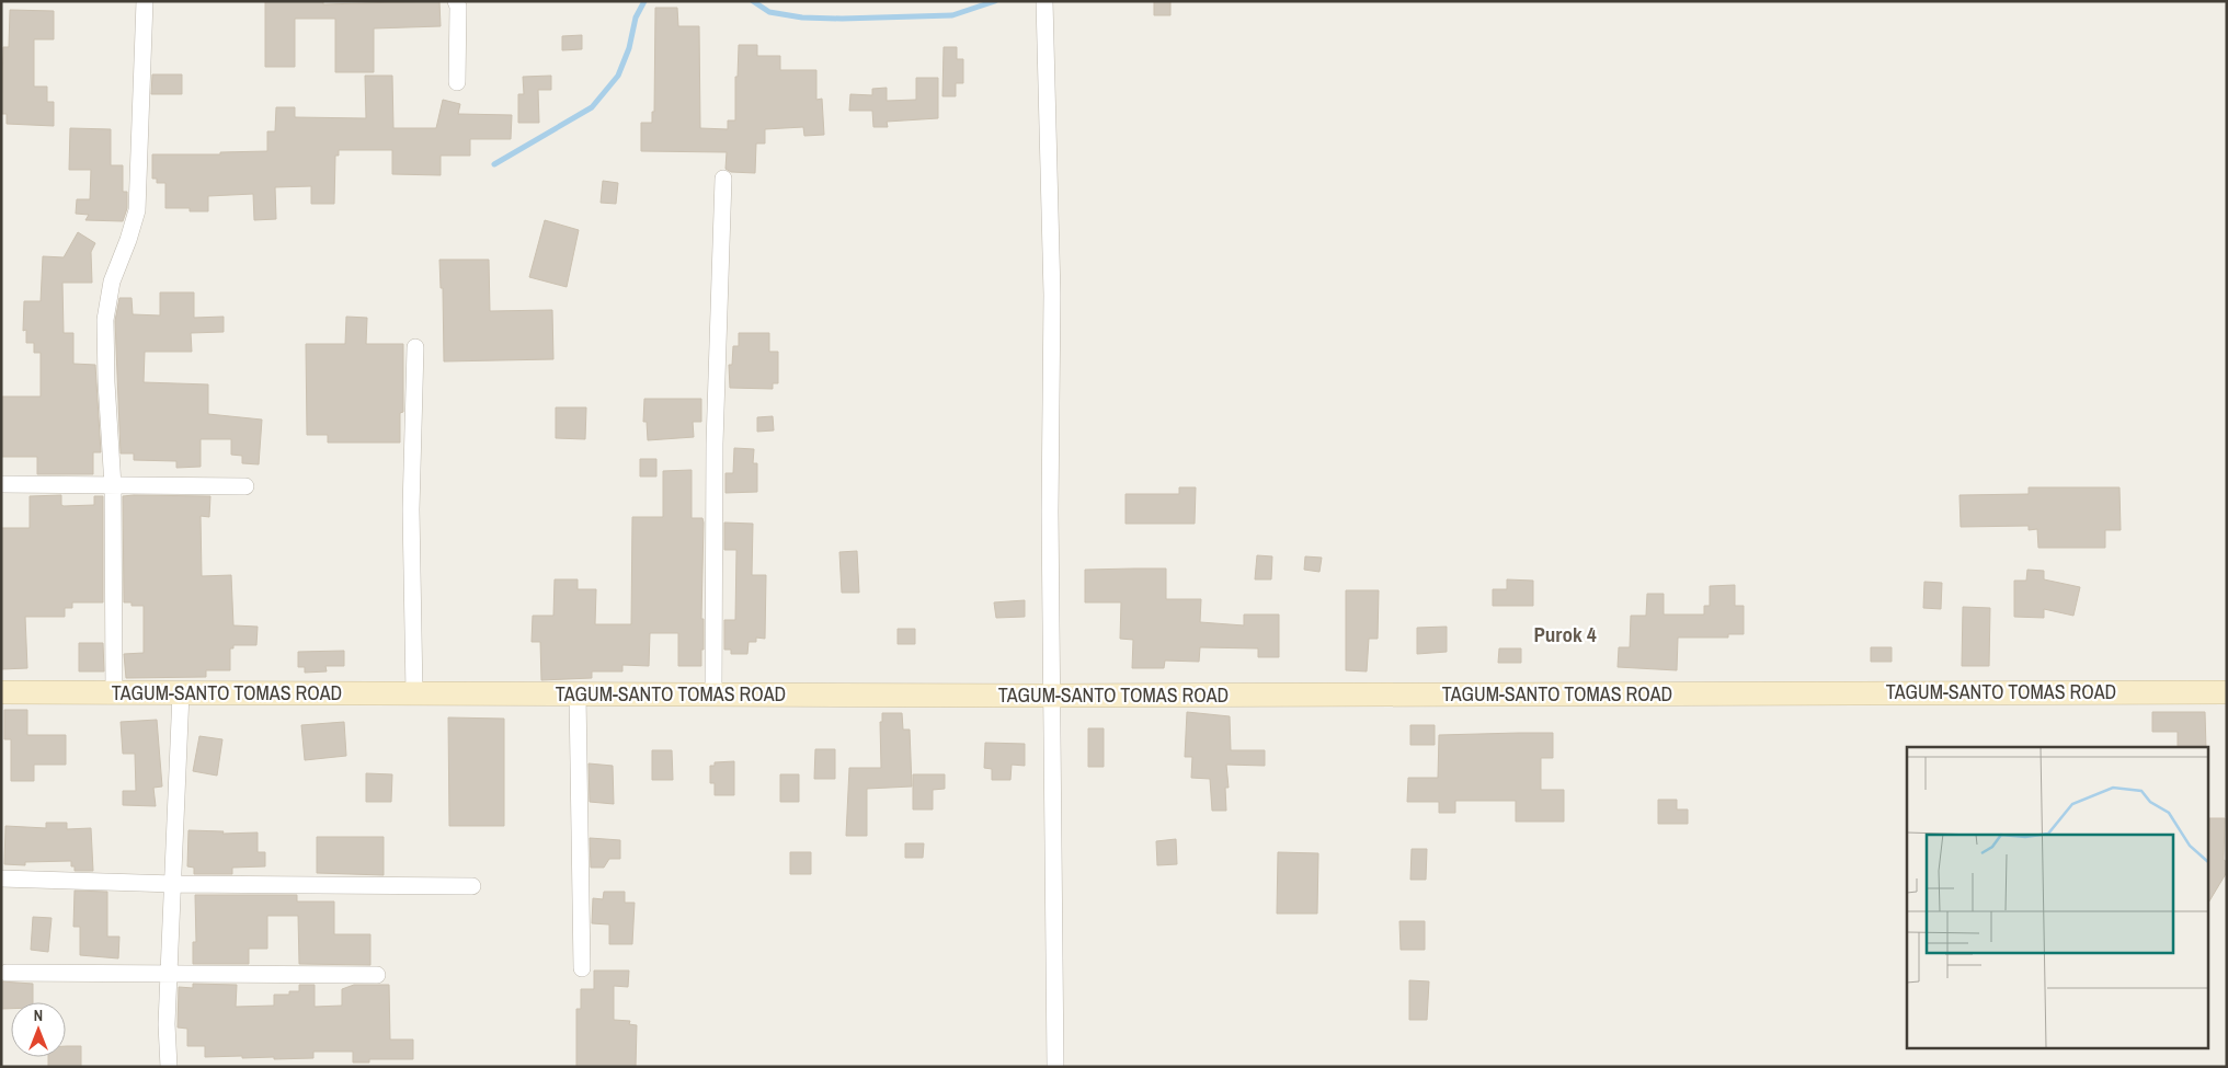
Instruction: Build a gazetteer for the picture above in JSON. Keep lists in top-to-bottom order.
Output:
{
  "streets": {
    "main road": ["TAGUM-SANTO TOMAS ROAD"]
  },
  "districts": ["Purok 4"],
  "north": "top"
}
